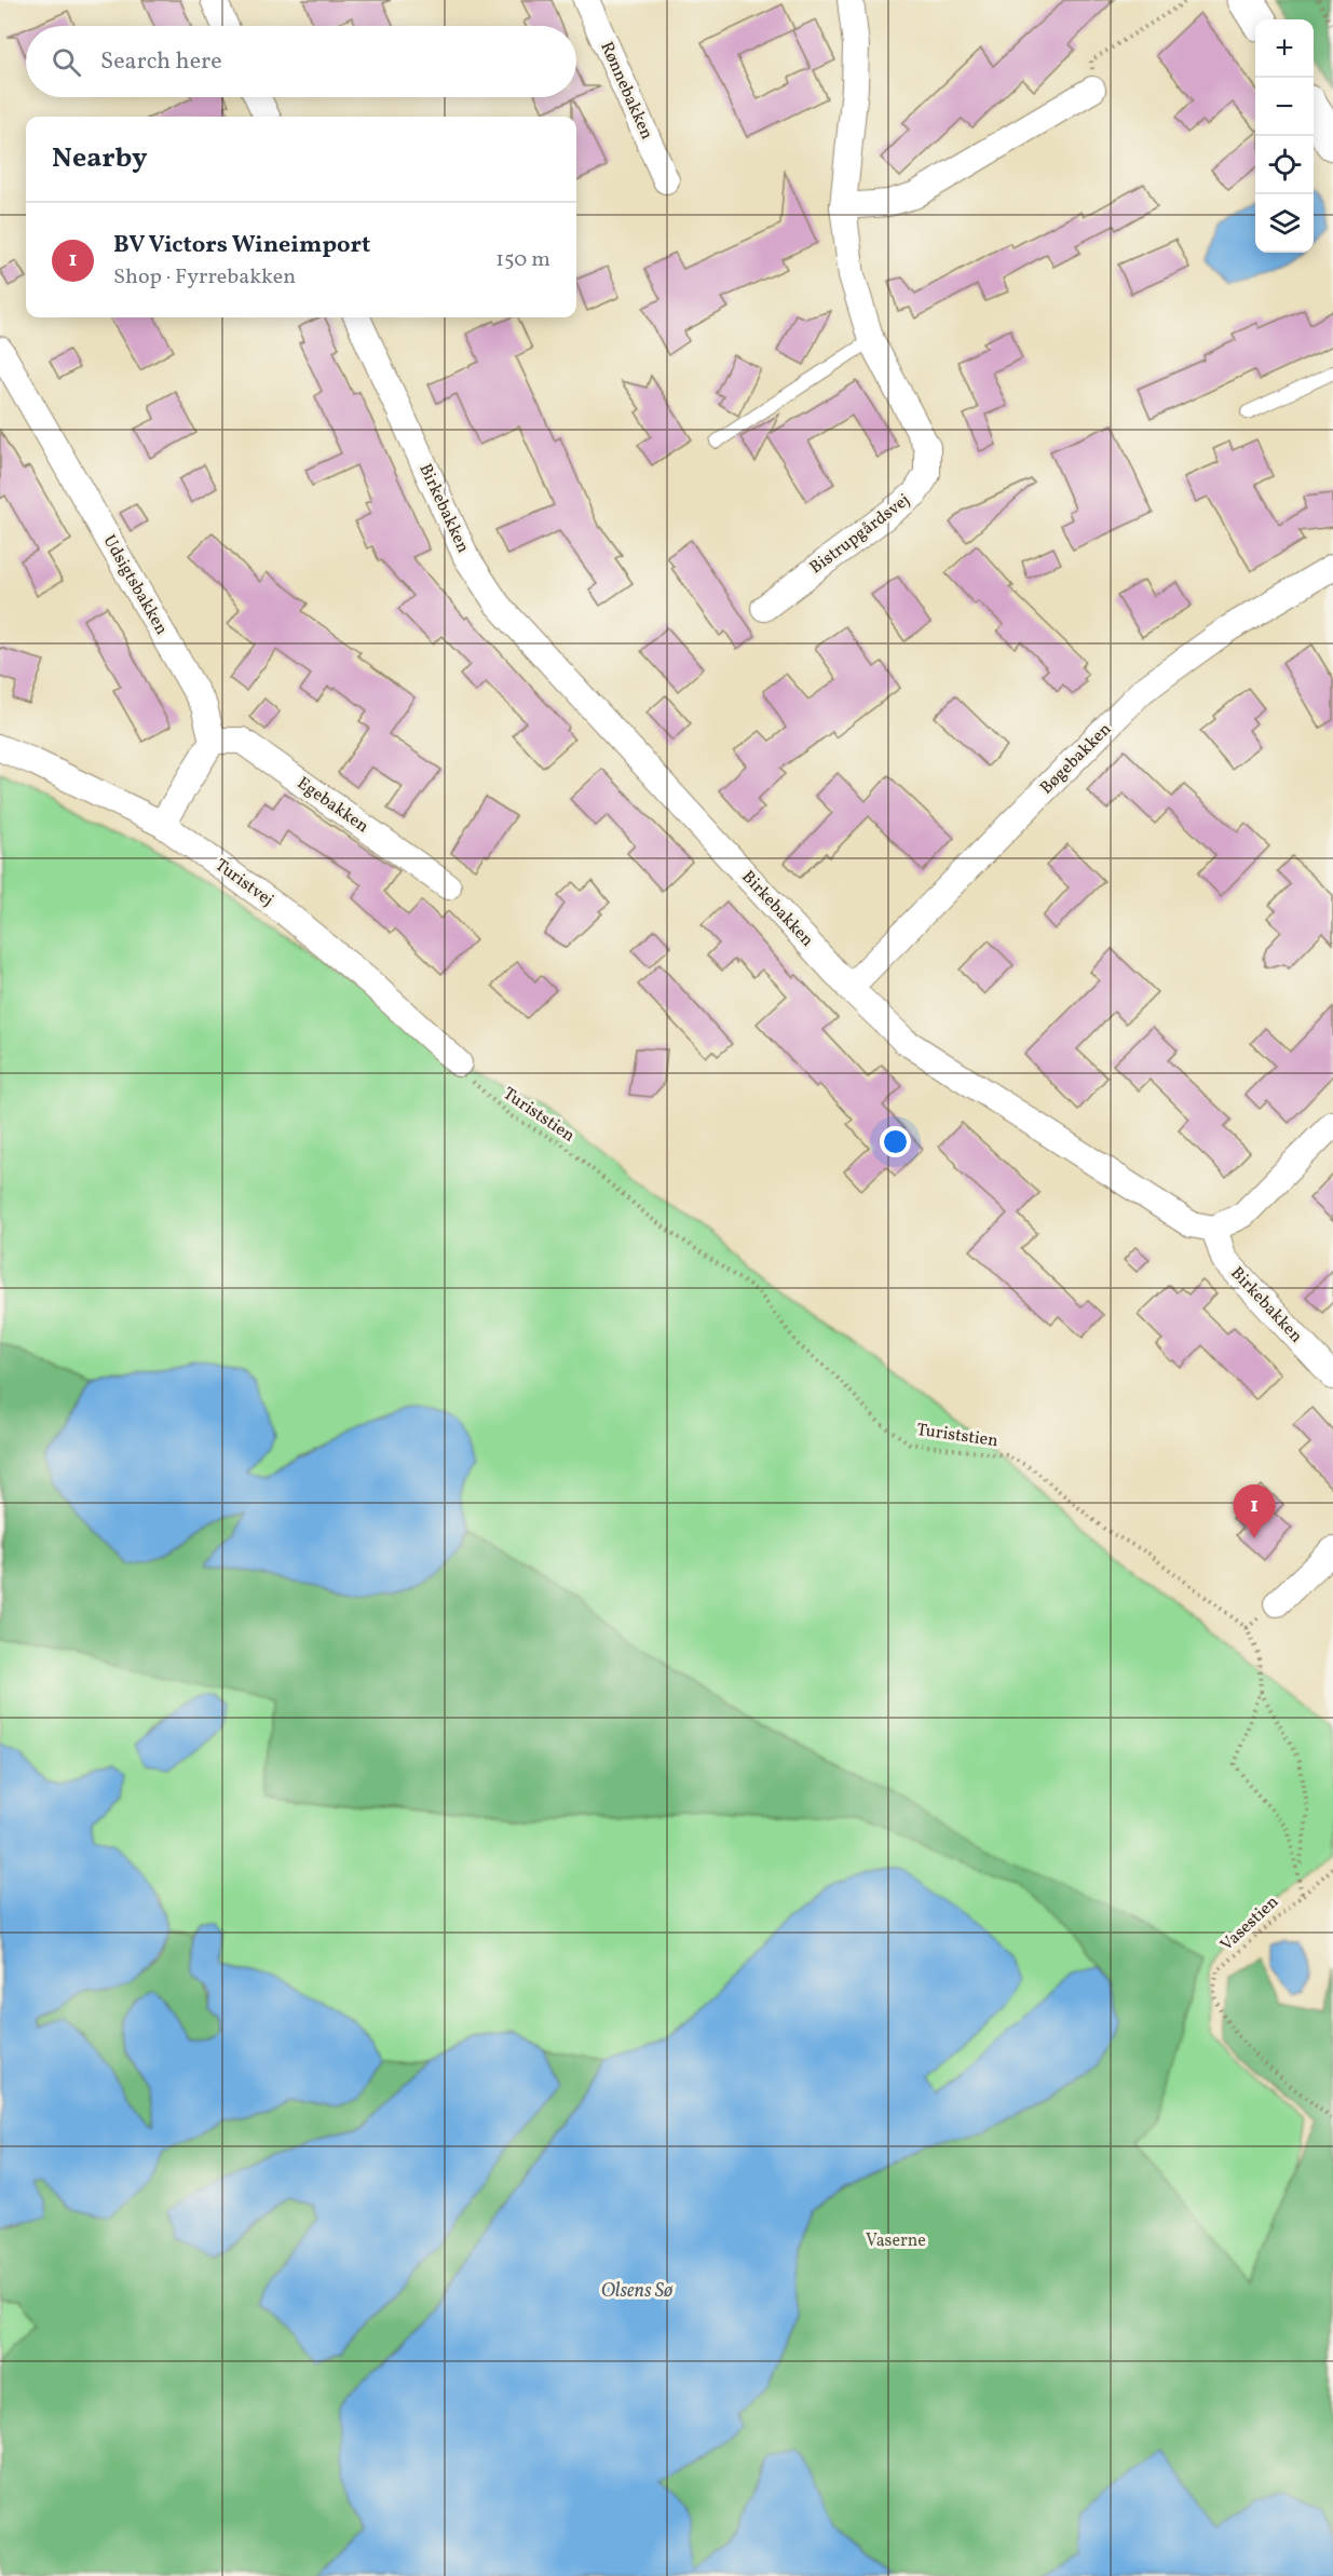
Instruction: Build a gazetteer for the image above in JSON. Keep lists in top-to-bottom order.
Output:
{
  "streets": {
    "street": [
      "Rønnebakken",
      "Birkebakken",
      "Bistrupgårdsvej",
      "Udsigtsbakken",
      "Bøgebakken",
      "Egebakken",
      "Turistvej"
    ],
    "path": ["Turiststien", "Vasestien"]
  },
  "crossings": [
    ["Birkebakken", "Bøgebakken"],
    ["Udsigtsbakken", "Egebakken"],
    ["Turistvej", "Turiststien"],
    ["Turiststien", "Vasestien"]
  ],
  "water": ["Olsens Sø"],
  "parks": ["Vaserne"],
  "page": {
    "map_buttons": ["+", "−"],
    "search": "Search here",
    "heading": "Nearby",
    "list": [
      {
        "mark": "1",
        "name": "BV Victors Wineimport",
        "note": "Shop · Fyrrebakken",
        "value": "150 m"
      }
    ],
    "pins": "1"
  }
}
